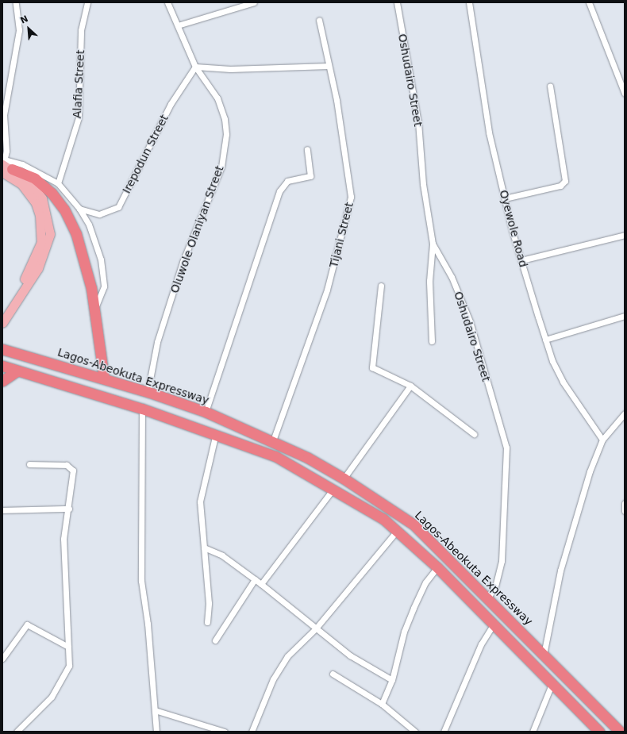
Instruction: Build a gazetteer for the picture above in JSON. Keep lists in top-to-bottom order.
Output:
{
  "streets": {
    "highway": ["Lagos-Abeokuta Expressway"],
    "street": [
      "Oshudairo Street",
      "Alafia Street",
      "Irepodun Street",
      "Oyewole Road",
      "Oluwole Olaniyan Street",
      "Tijani Street"
    ]
  },
  "crossings": [
    ["Oshudairo Street", "Lagos-Abeokuta Expressway"],
    ["Irepodun Street", "Oluwole Olaniyan Street"],
    ["Oluwole Olaniyan Street", "Lagos-Abeokuta Expressway"],
    ["Tijani Street", "Lagos-Abeokuta Expressway"]
  ],
  "north": "top left"
}
